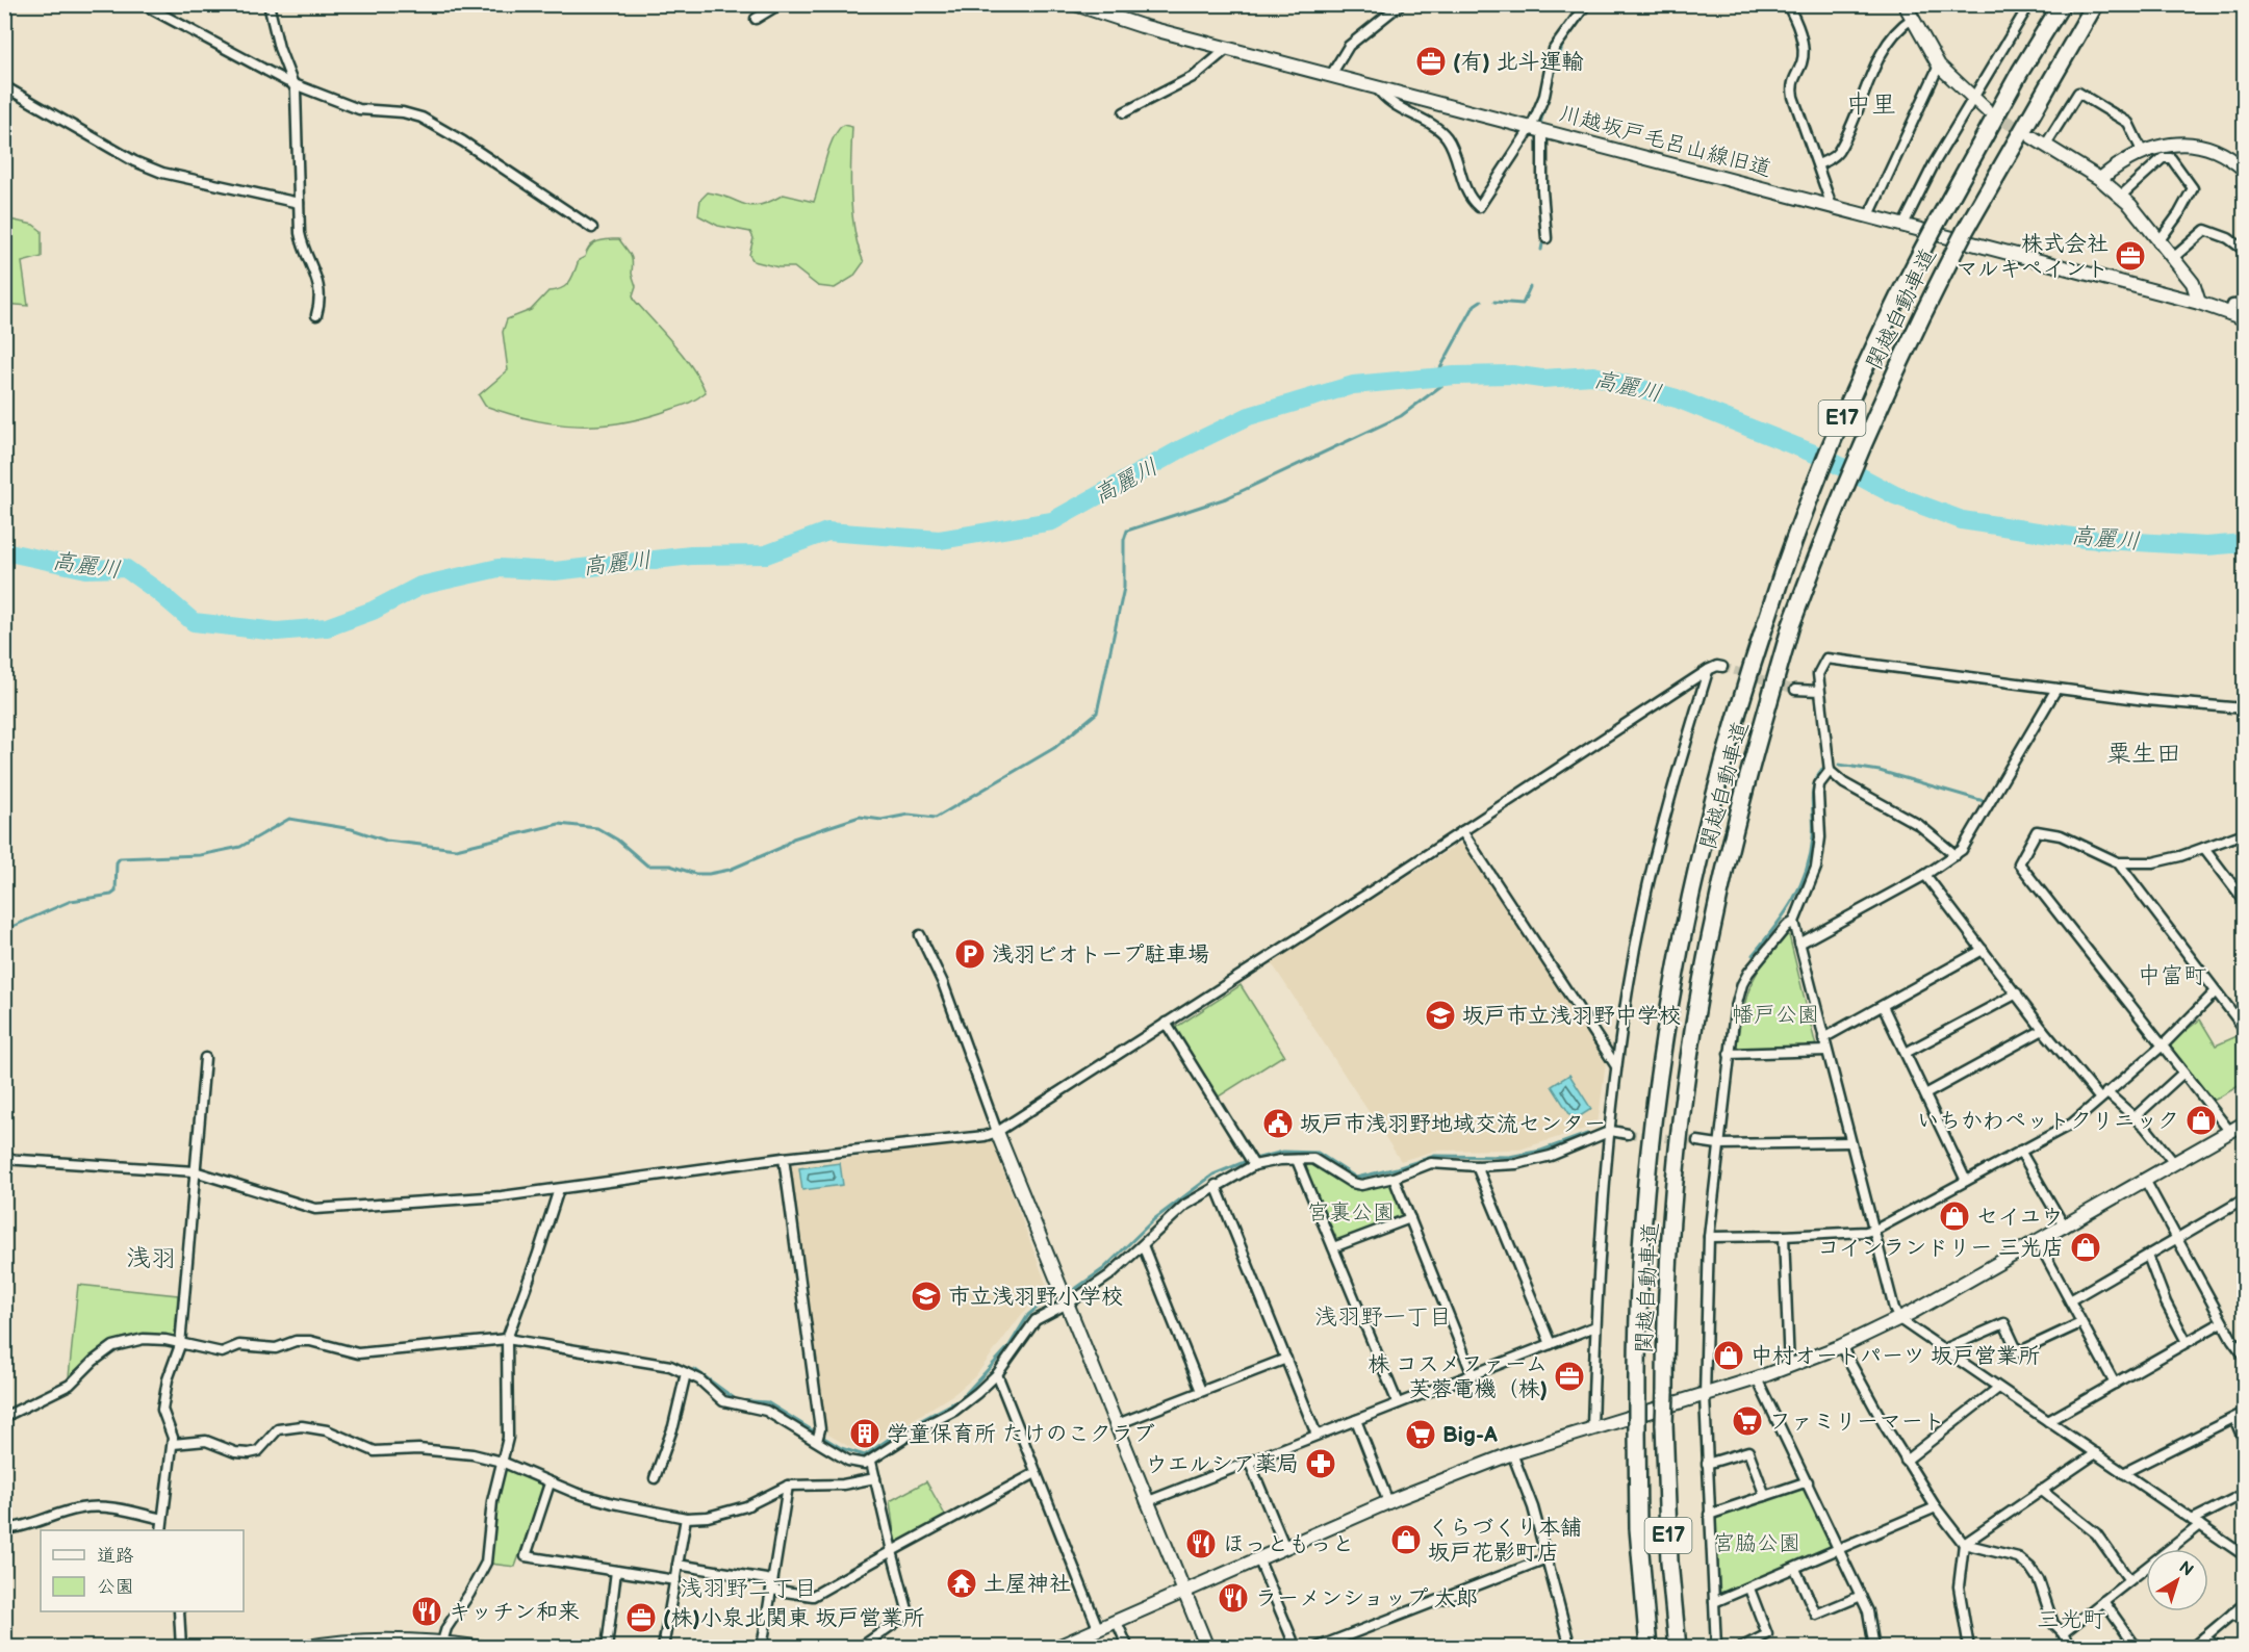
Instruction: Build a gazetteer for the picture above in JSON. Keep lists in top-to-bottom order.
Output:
{
  "streets": {
    "highway": ["関越自動車道", "E17"],
    "street": ["川越坂戸毛呂山線旧道"]
  },
  "districts": [
    "中里",
    "粟生田",
    "中富町",
    "浅羽",
    "浅羽野一丁目",
    "浅羽野二丁目",
    "三光町"
  ],
  "water": ["高麗川"],
  "parks": ["幡戸公園", "宮裏公園", "宮脇公園"],
  "places": {
    "office": [
      "(有) 北斗運輸",
      "株式会社 マルキペイント",
      "株 コスメファーム 芙蓉電機（株)",
      "(株)小泉北関東 坂戸営業所"
    ],
    "parking": ["浅羽ビオトープ駐車場"],
    "school or university": ["坂戸市立浅羽野中学校", "市立浅羽野小学校"],
    "shop": [
      "いちかわペットクリニック",
      "セイユウ",
      "コインランドリー 三光店",
      "中村オートパーツ 坂戸営業所",
      "くらづくり本舗 坂戸花影町店"
    ],
    "public building": ["坂戸市浅羽野地域交流センター"],
    "supermarket": ["ファミリーマート", "Big-A"],
    "building": ["学童保育所 たけのこクラブ"],
    "pharmacy": ["ウエルシア薬局"],
    "restaurant": ["ほっともっと", "ラーメンショップ 太郎", "キッチン和来"],
    "temple": ["土屋神社"]
  },
  "legend": ["道路", "公園"],
  "north": "top right"
}
